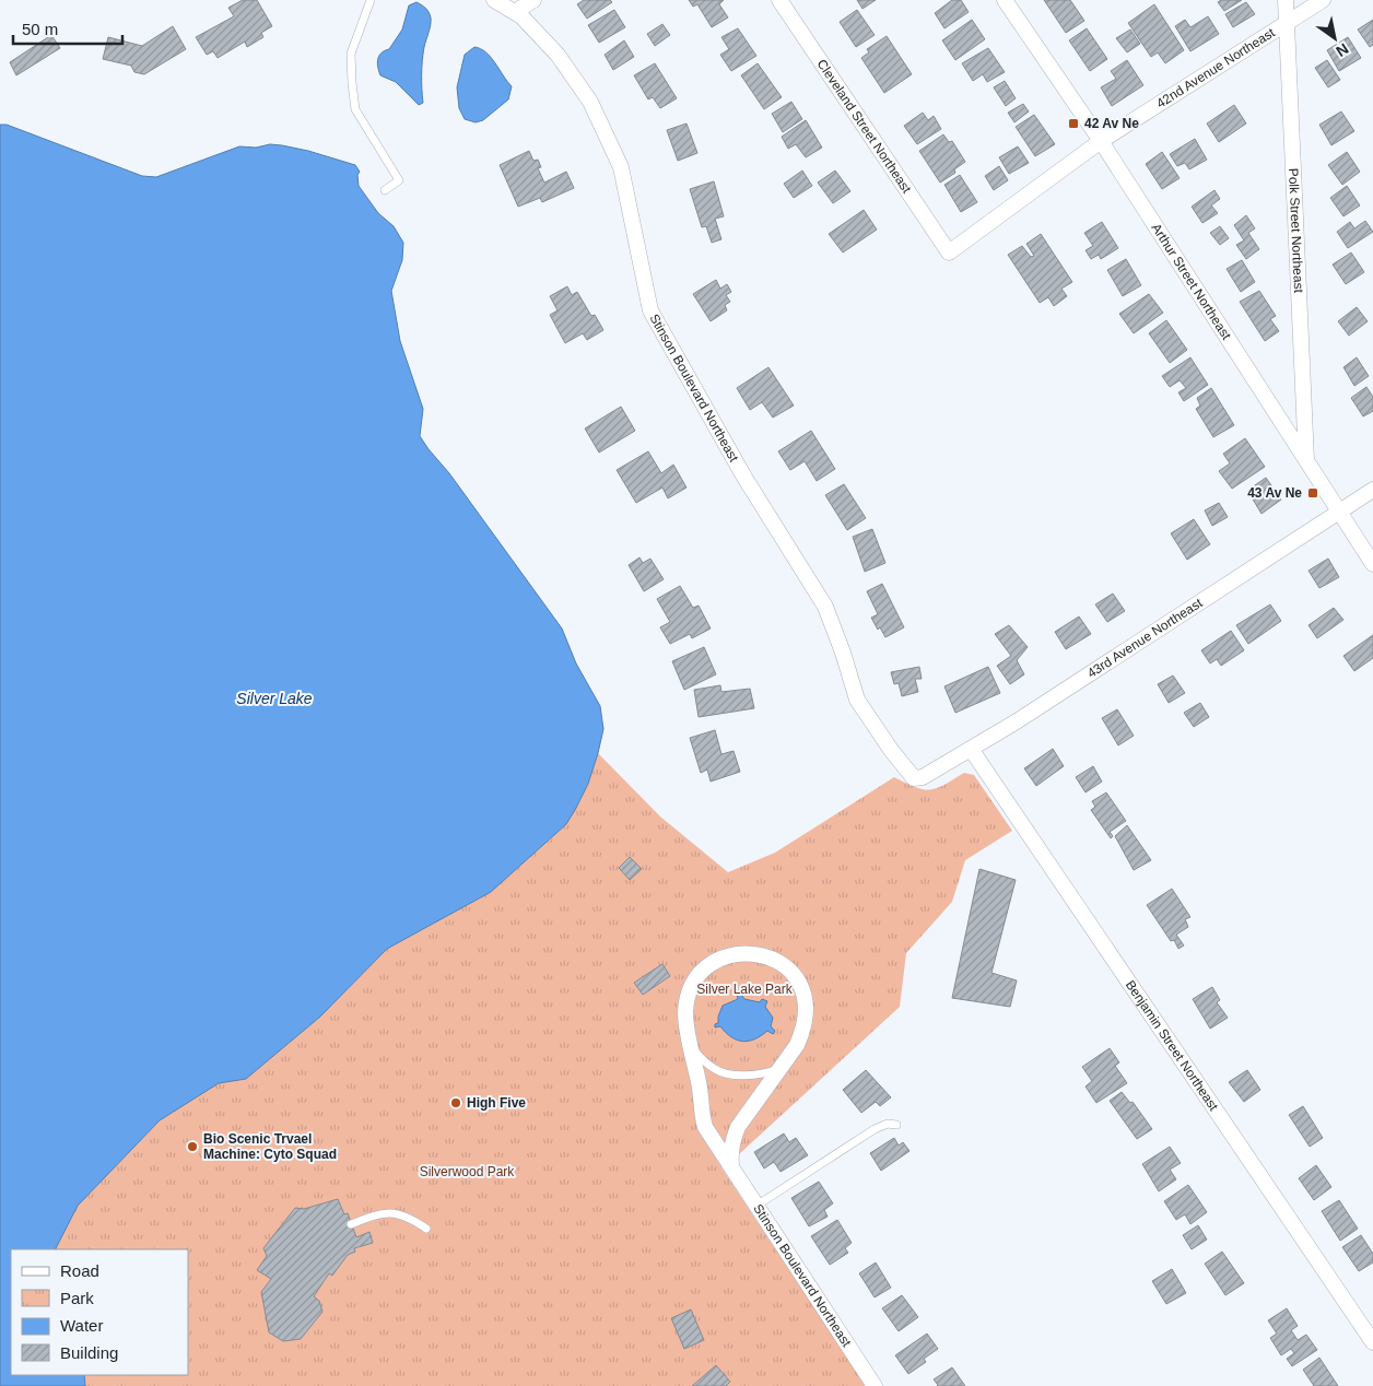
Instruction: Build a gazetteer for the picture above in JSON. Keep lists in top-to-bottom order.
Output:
{
  "streets": {
    "street": [
      "42nd Avenue Northeast",
      "Cleveland Street Northeast",
      "Polk Street Northeast",
      "Arthur Street Northeast",
      "Stinson Boulevard Northeast",
      "43rd Avenue Northeast",
      "Benjamin Street Northeast"
    ]
  },
  "crossings": [
    ["42nd Avenue Northeast", "Cleveland Street Northeast"],
    ["42nd Avenue Northeast", "Polk Street Northeast"],
    ["42nd Avenue Northeast", "Arthur Street Northeast"],
    ["Polk Street Northeast", "Arthur Street Northeast"],
    ["Arthur Street Northeast", "43rd Avenue Northeast"],
    ["Stinson Boulevard Northeast", "43rd Avenue Northeast"],
    ["43rd Avenue Northeast", "Benjamin Street Northeast"]
  ],
  "water": ["Silver Lake"],
  "parks": ["Silver Lake Park", "Silverwood Park"],
  "places": {
    "transit": ["42 Av Ne", "43 Av Ne"],
    "other": ["High Five", "Bio Scenic Trvael Machine: Cyto Squad"]
  },
  "legend": [
    "Road",
    "Park",
    "Water",
    "Building"
  ],
  "scale_bar": "50 m",
  "north": "bottom right"
}
